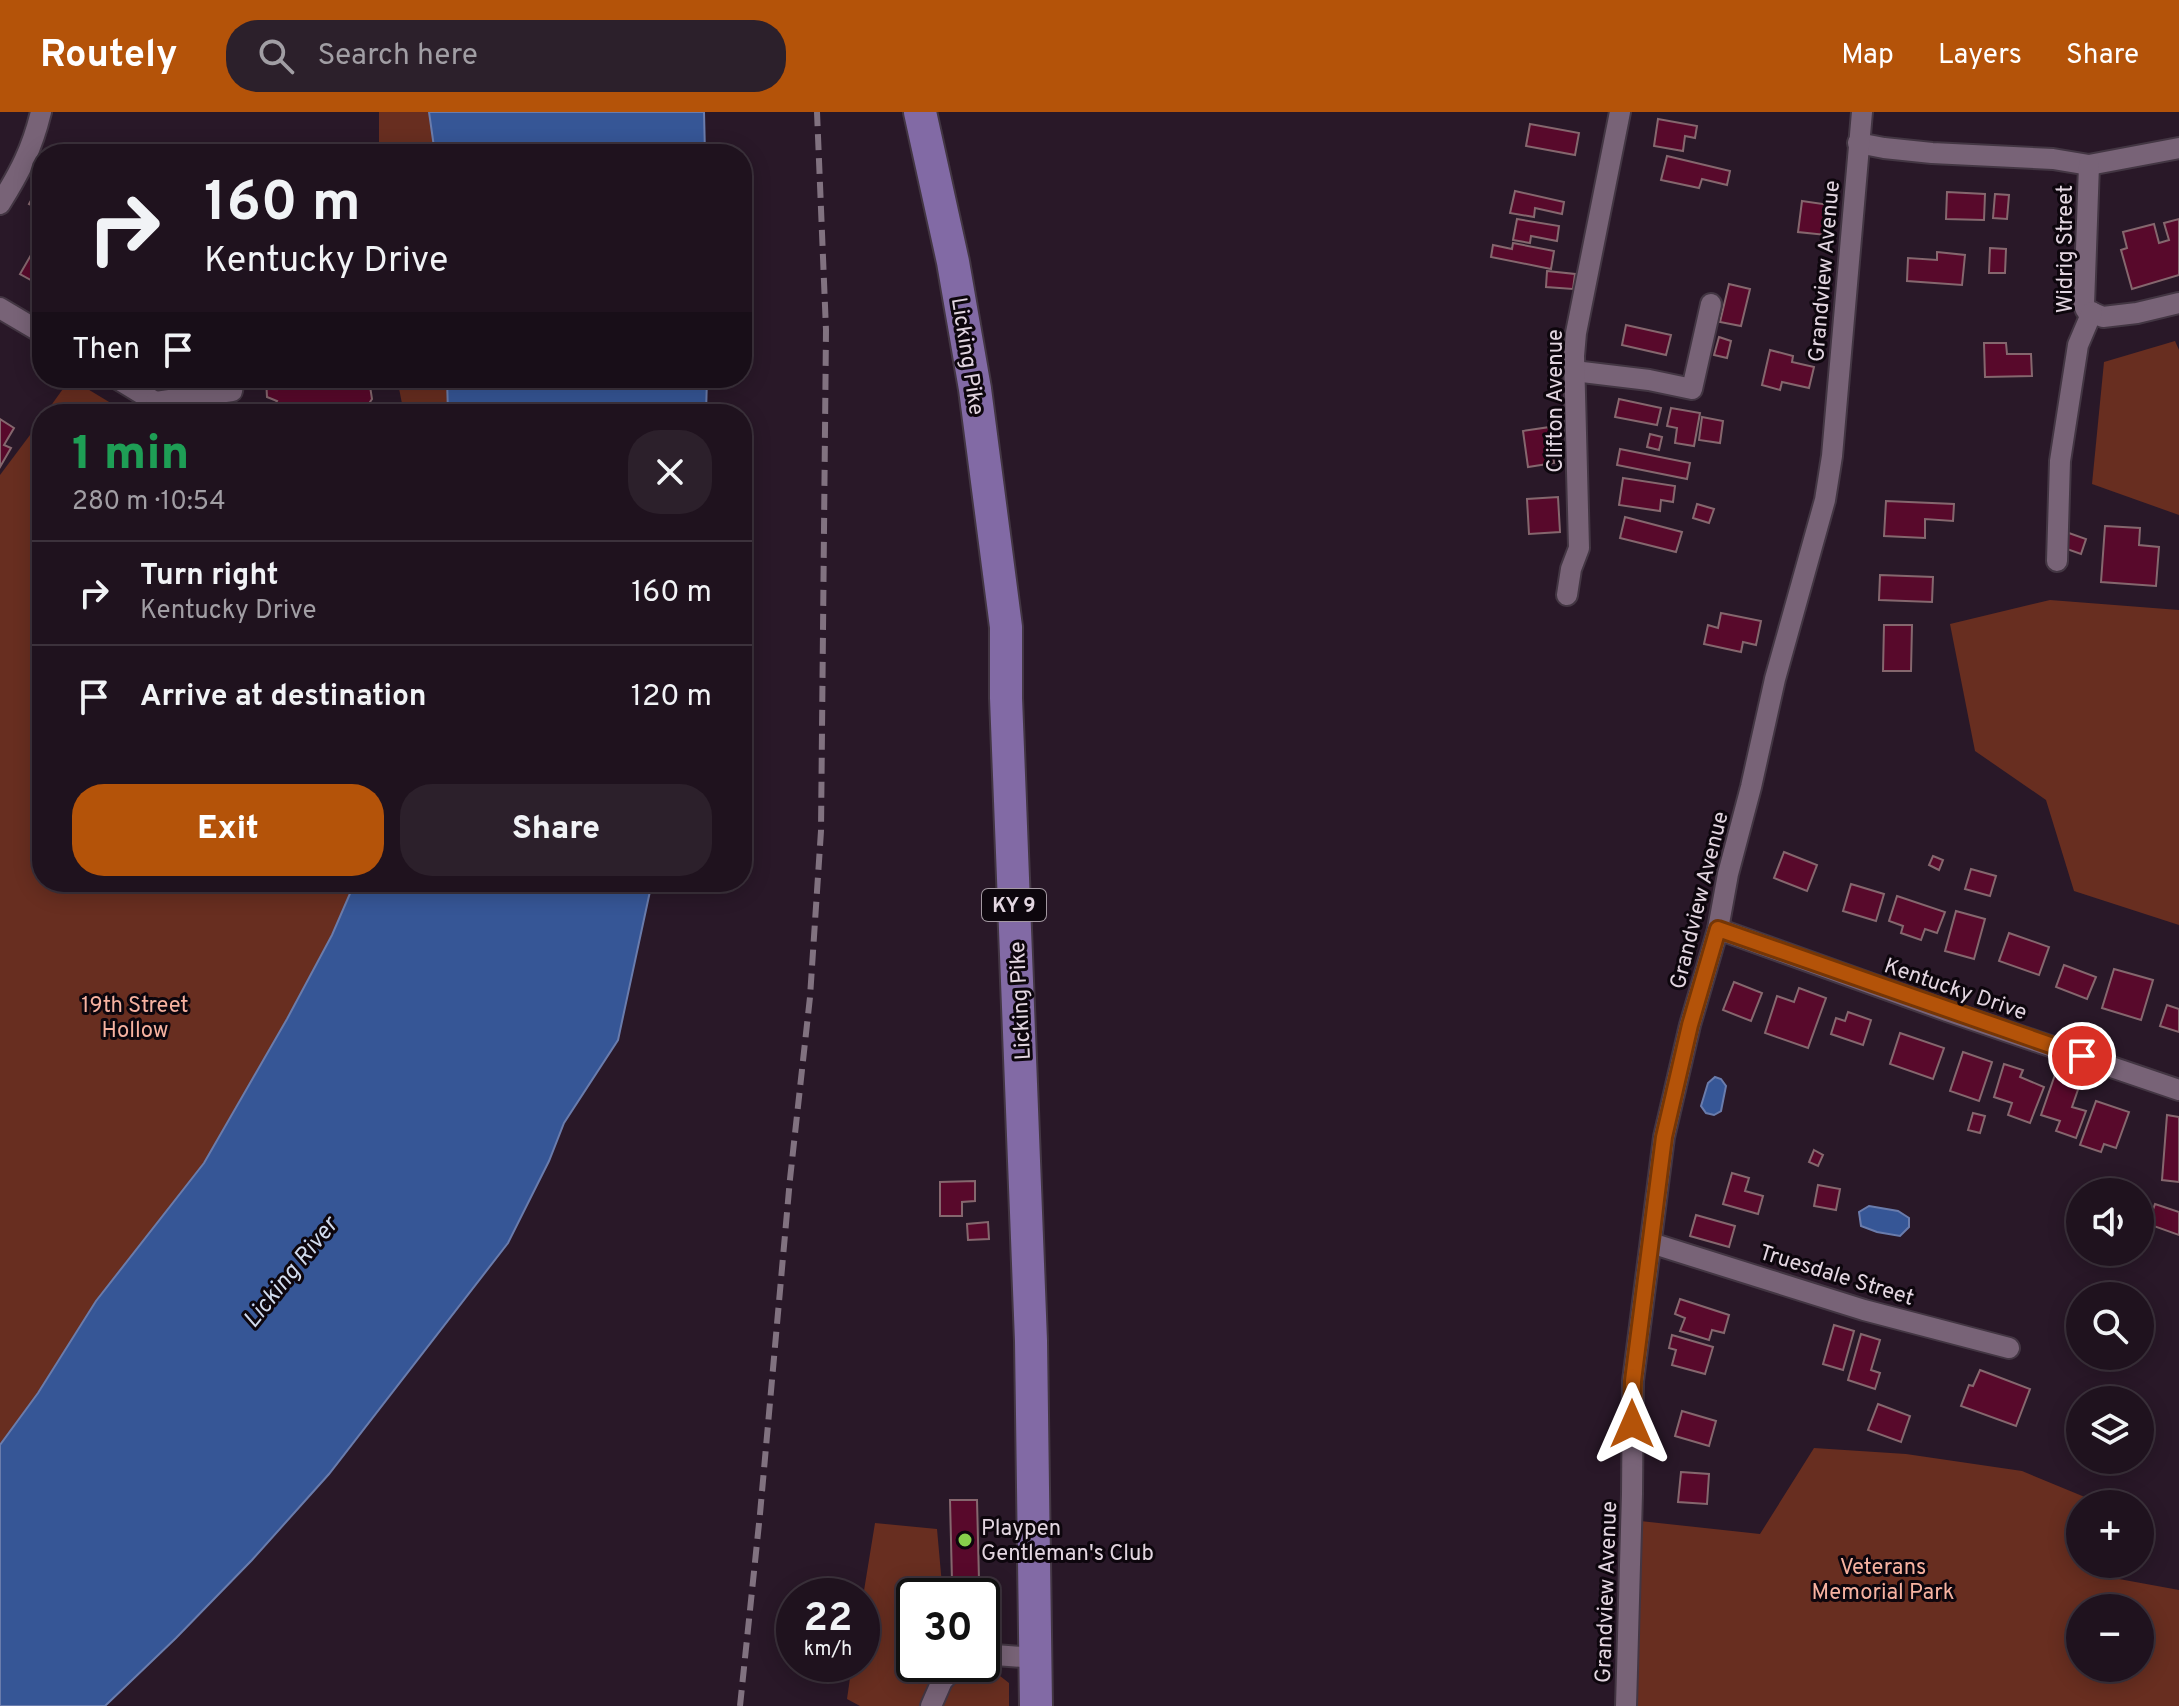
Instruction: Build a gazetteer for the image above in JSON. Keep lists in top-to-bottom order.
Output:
{
  "streets": {
    "main road": ["Licking Pike", "KY 9"],
    "street": [
      "Widrig Street",
      "Grandview Avenue",
      "Clifton Avenue",
      "Kentucky Drive",
      "Truesdale Street"
    ]
  },
  "crossings": [
    ["Widrig Street", "Grandview Avenue"],
    ["Grandview Avenue", "Kentucky Drive"],
    ["Grandview Avenue", "Truesdale Street"]
  ],
  "water": ["Licking River"],
  "parks": ["19th Street Hollow", "Veterans Memorial Park"],
  "places": ["Playpen Gentleman's Club"],
  "page": {
    "header": "Routely",
    "search": "Search here",
    "nav": ["Map", "Layers", "Share"],
    "turn": ["160 m", "Kentucky Drive"],
    "then": "Then",
    "heading": ["1 min", "280 m · 10:54"],
    "list": [
      {
        "name": "Turn right",
        "note": "Kentucky Drive",
        "value": "160 m"
      },
      {
        "name": "Arrive at destination",
        "value": "120 m"
      }
    ],
    "buttons": ["Exit", "Share"],
    "map_buttons": ["+", "−"],
    "speed": "22 km/h",
    "limit": "30"
  }
}
